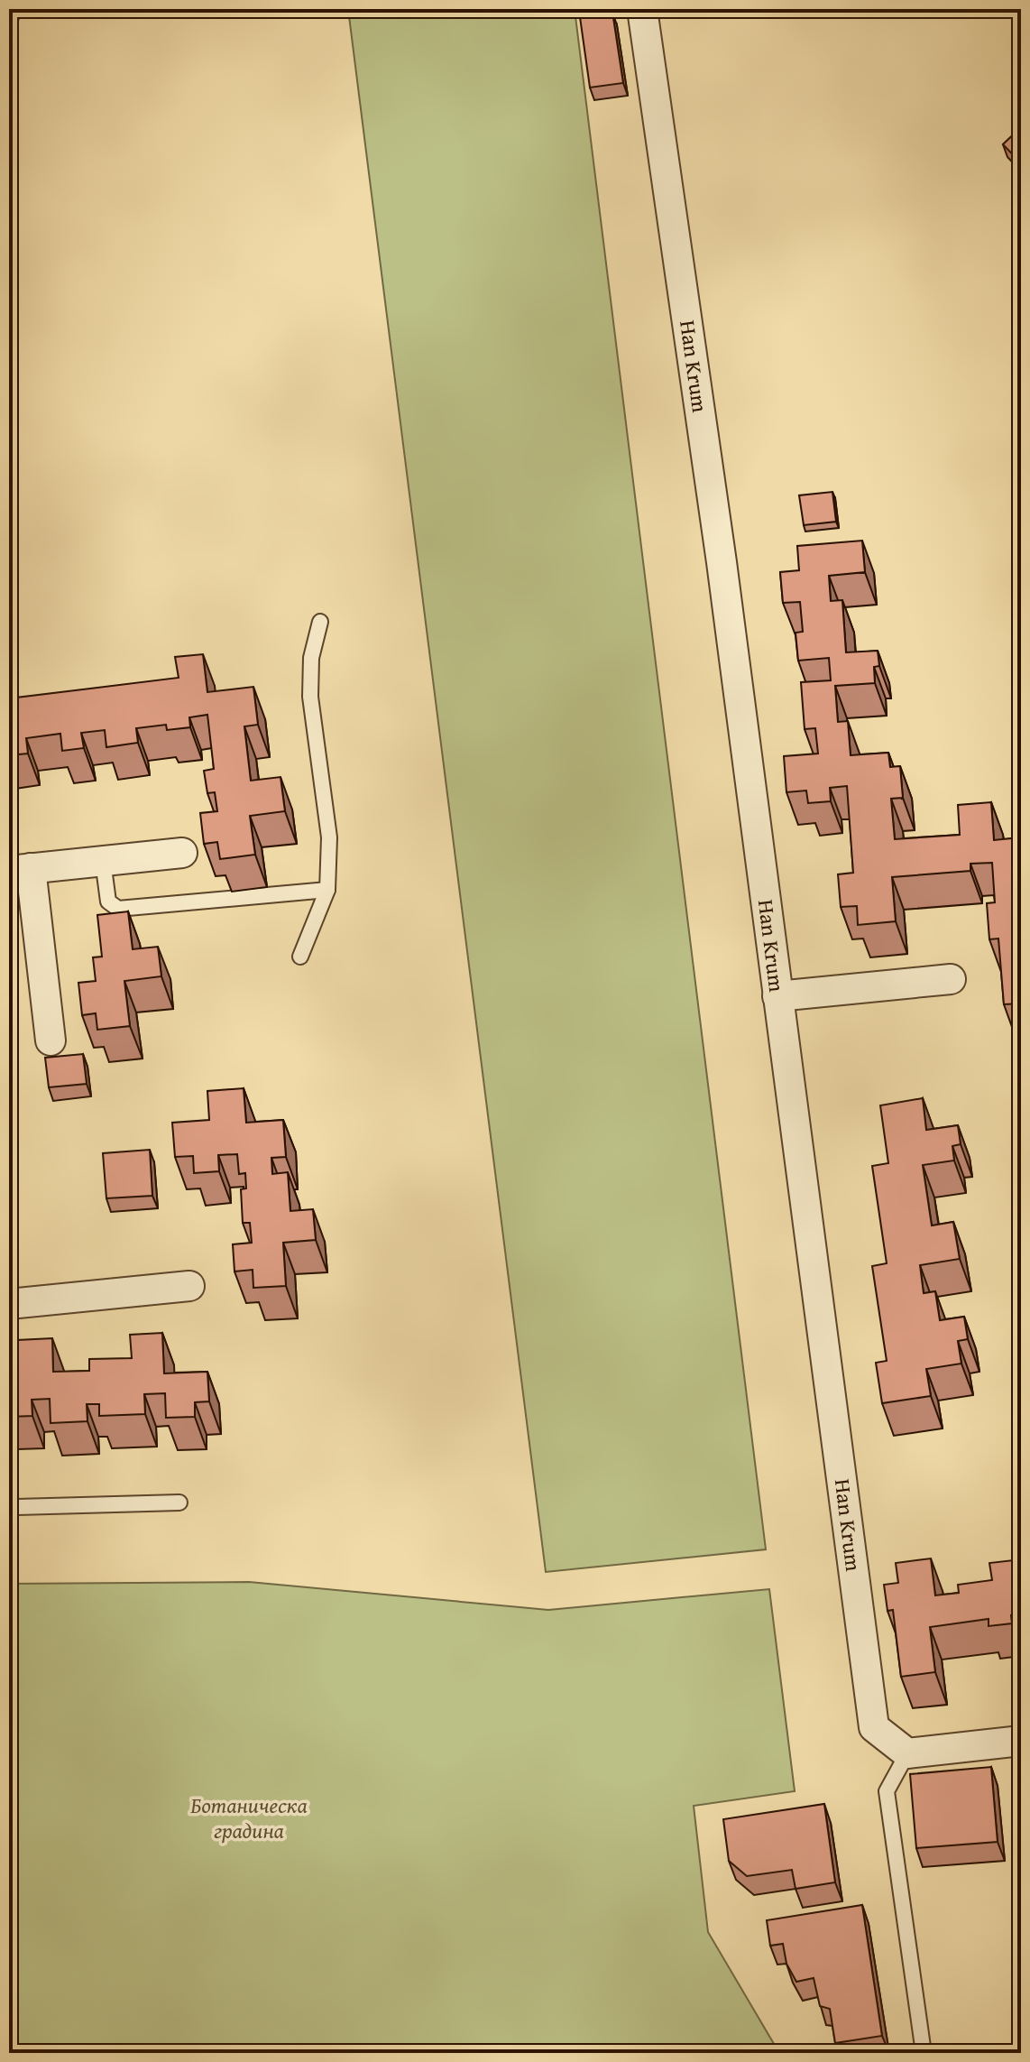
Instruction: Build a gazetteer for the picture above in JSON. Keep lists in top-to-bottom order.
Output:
{
  "streets": {
    "street": ["Han Krum"]
  },
  "parks": ["Ботаническа градина"]
}
